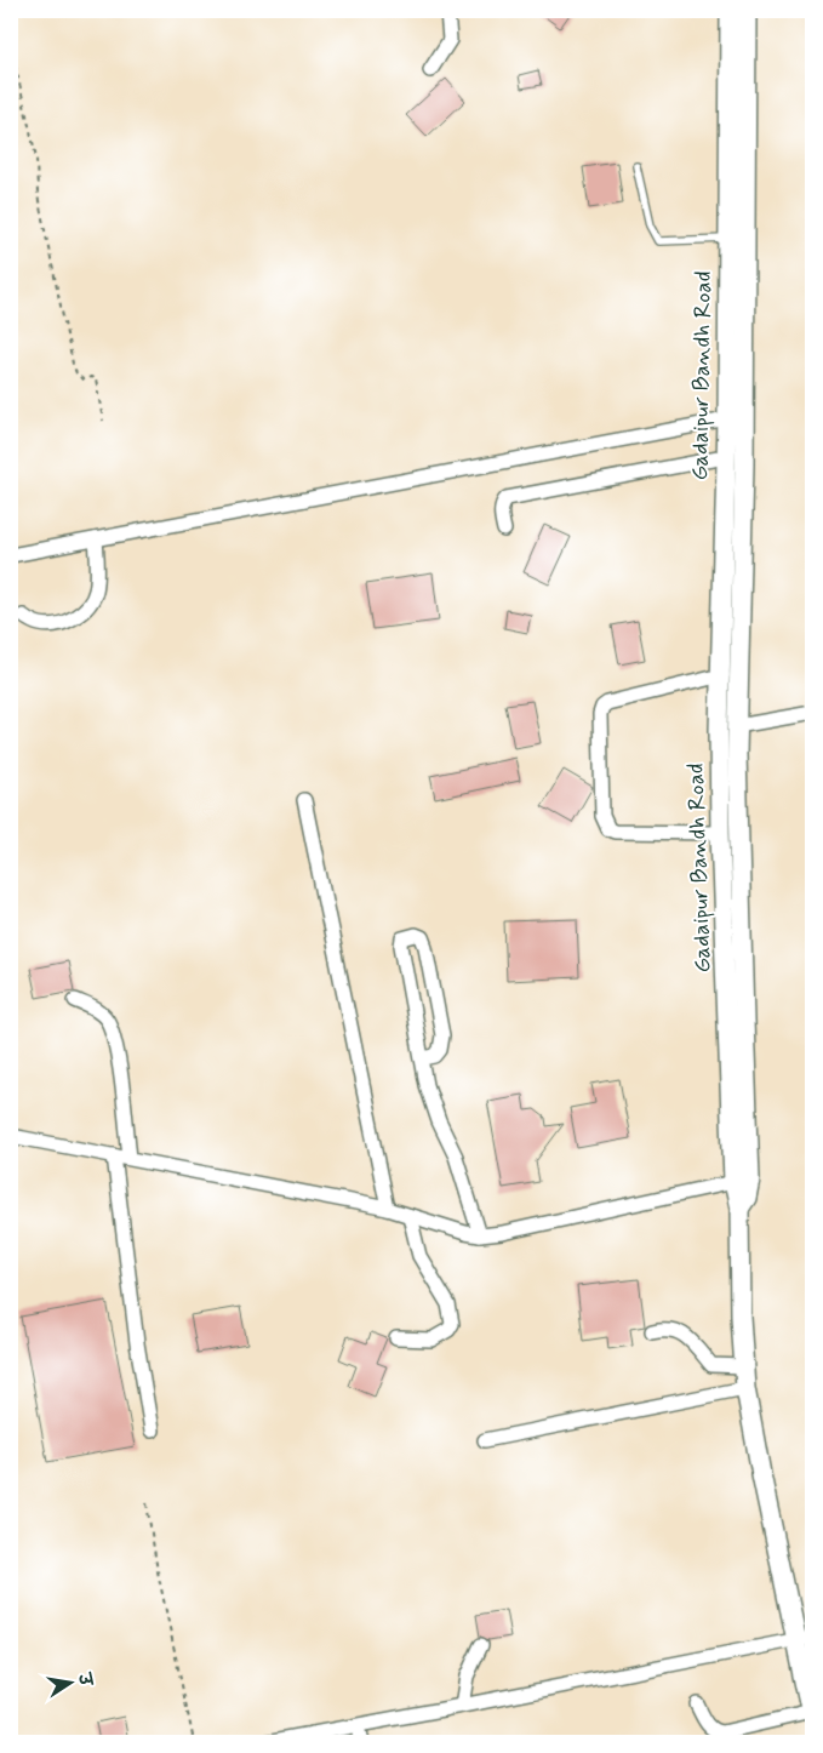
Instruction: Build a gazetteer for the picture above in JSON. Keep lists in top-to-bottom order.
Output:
{
  "streets": {
    "street": ["Gadaipur Bandh Road"]
  },
  "north": "right"
}
